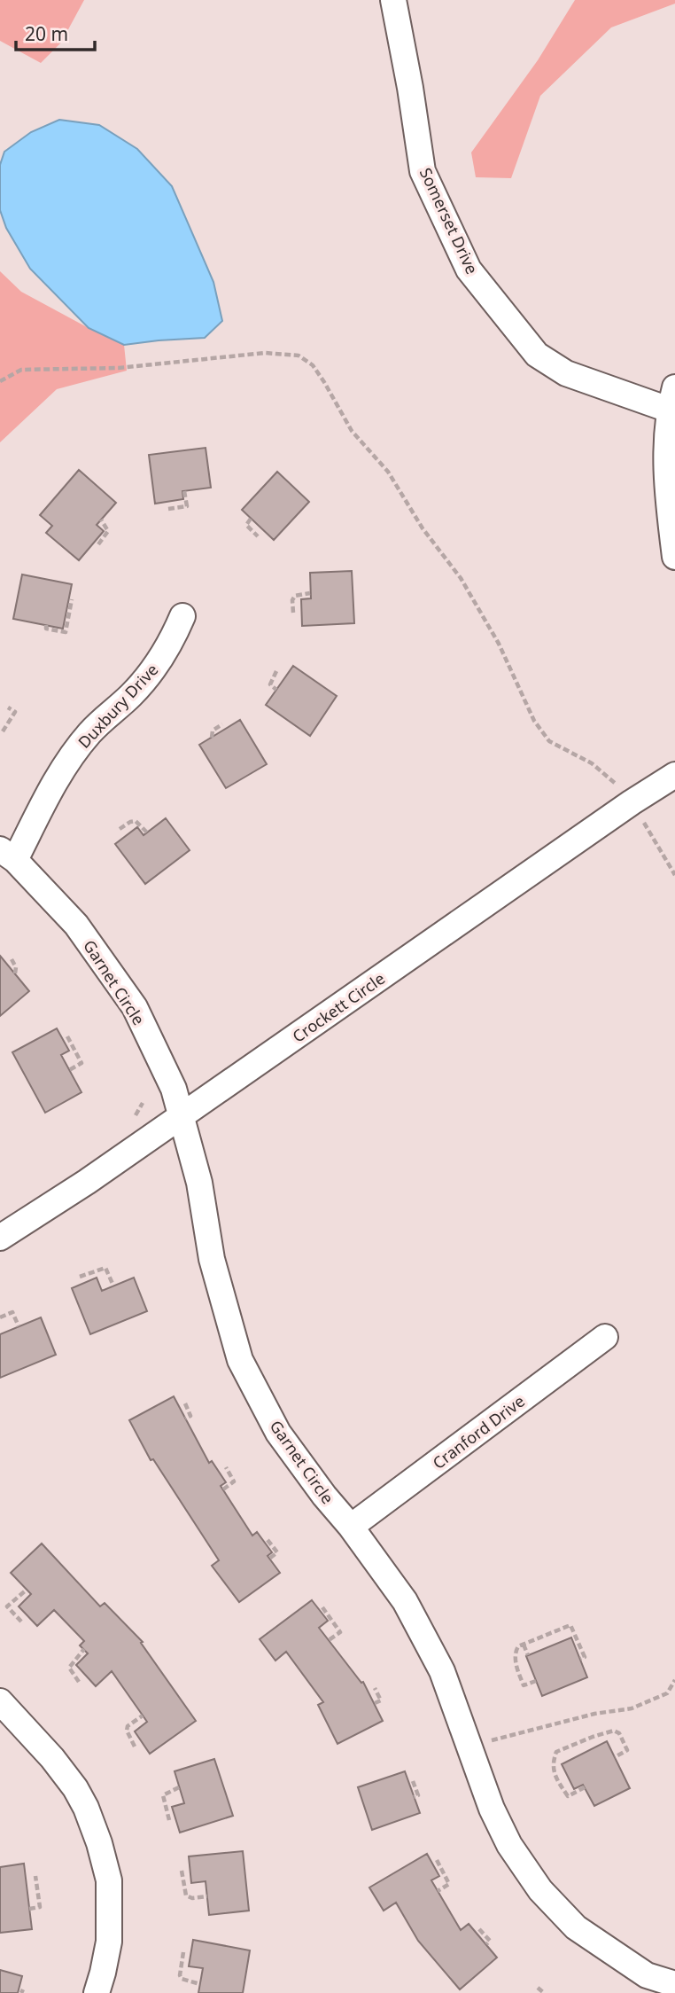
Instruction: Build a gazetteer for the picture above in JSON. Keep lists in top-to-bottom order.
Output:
{
  "streets": {
    "street": [
      "Somerset Drive",
      "Duxbury Drive",
      "Garnet Circle",
      "Crockett Circle",
      "Cranford Drive"
    ]
  },
  "crossings": [
    ["Duxbury Drive", "Garnet Circle"],
    ["Garnet Circle", "Crockett Circle"],
    ["Garnet Circle", "Cranford Drive"]
  ],
  "scale_bar": "20 m"
}
